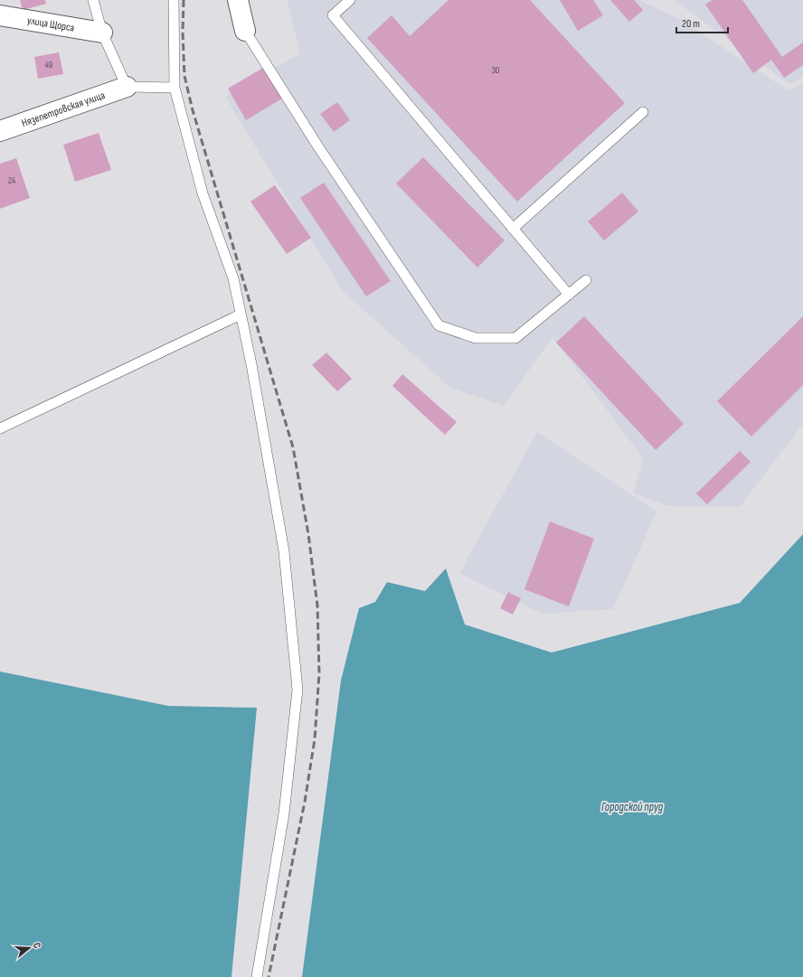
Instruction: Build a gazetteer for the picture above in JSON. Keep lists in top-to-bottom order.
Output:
{
  "streets": {
    "street": ["улица Щорса", "Нязепетровская улица"]
  },
  "water": ["Городской пруд"],
  "house_numbers": ["49", "30", "24"],
  "scale_bar": "20 m",
  "north": "right"
}
